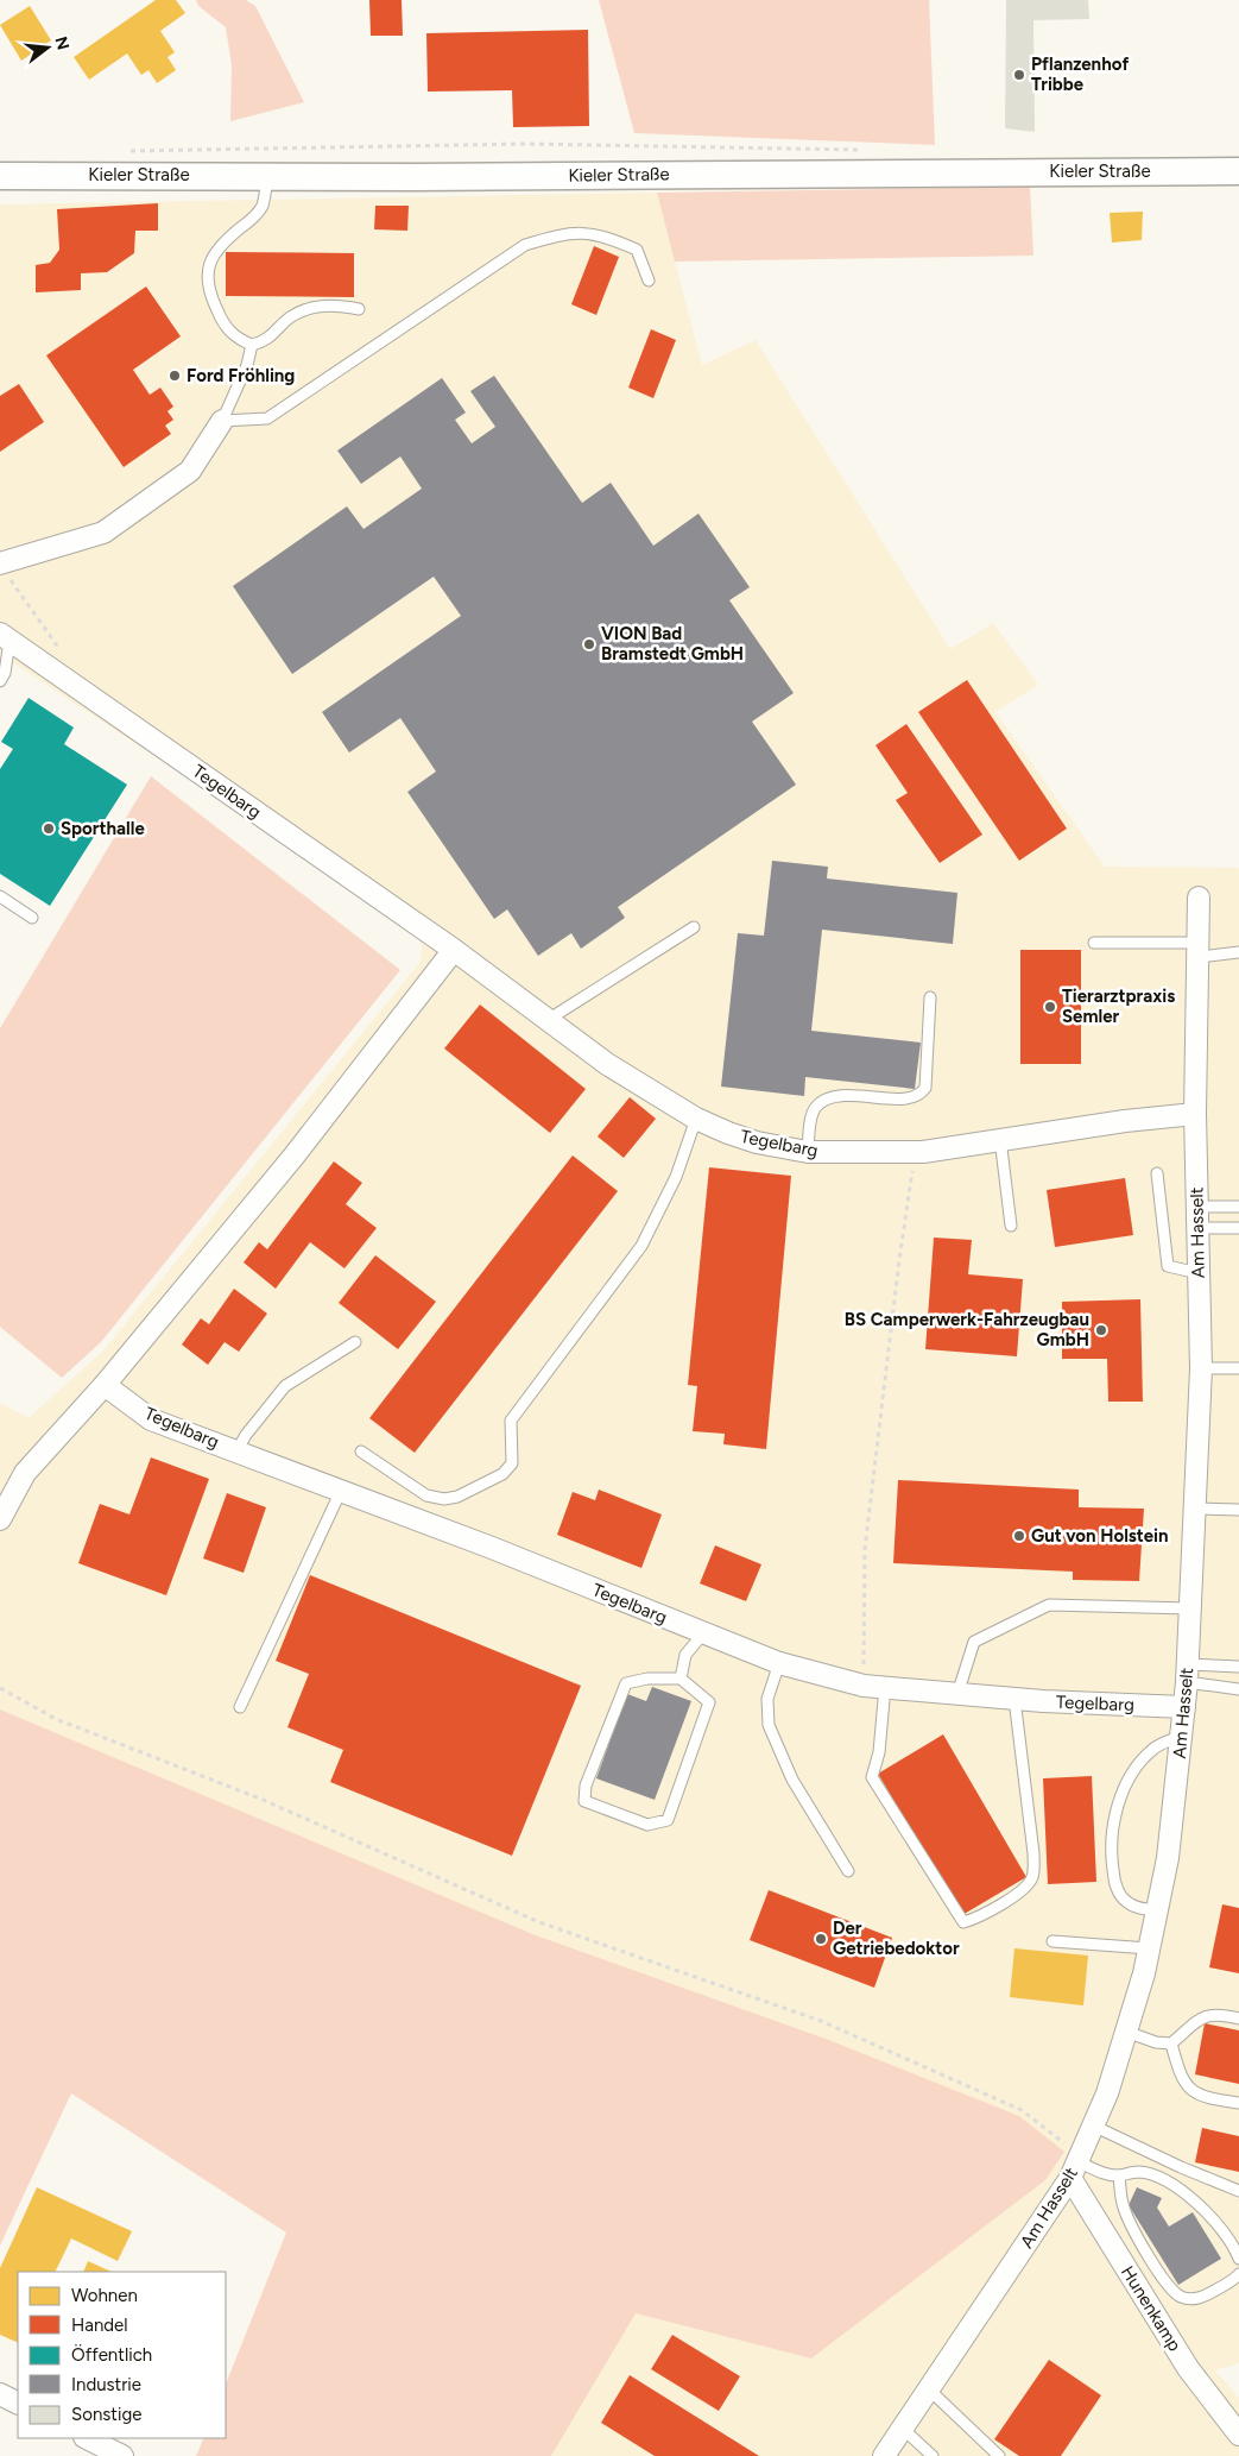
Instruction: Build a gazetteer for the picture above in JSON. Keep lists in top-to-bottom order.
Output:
{
  "streets": {
    "street": [
      "Kieler Straße",
      "Tegelbarg",
      "Am Hasselt",
      "Hunenkamp"
    ]
  },
  "crossings": [
    ["Tegelbarg", "Am Hasselt"],
    ["Am Hasselt", "Hunenkamp"]
  ],
  "places": [
    "Pflanzenhof Tribbe",
    "Ford Fröhling",
    "VION Bad Bramstedt GmbH",
    "Sporthalle",
    "Tierarztpraxis Semler",
    "BS Camperwerk-Fahrzeugbau GmbH",
    "Gut von Holstein",
    "Der Getriebedoktor"
  ],
  "legend": [
    "Wohnen",
    "Handel",
    "Öffentlich",
    "Industrie",
    "Sonstige"
  ],
  "north": "right"
}
